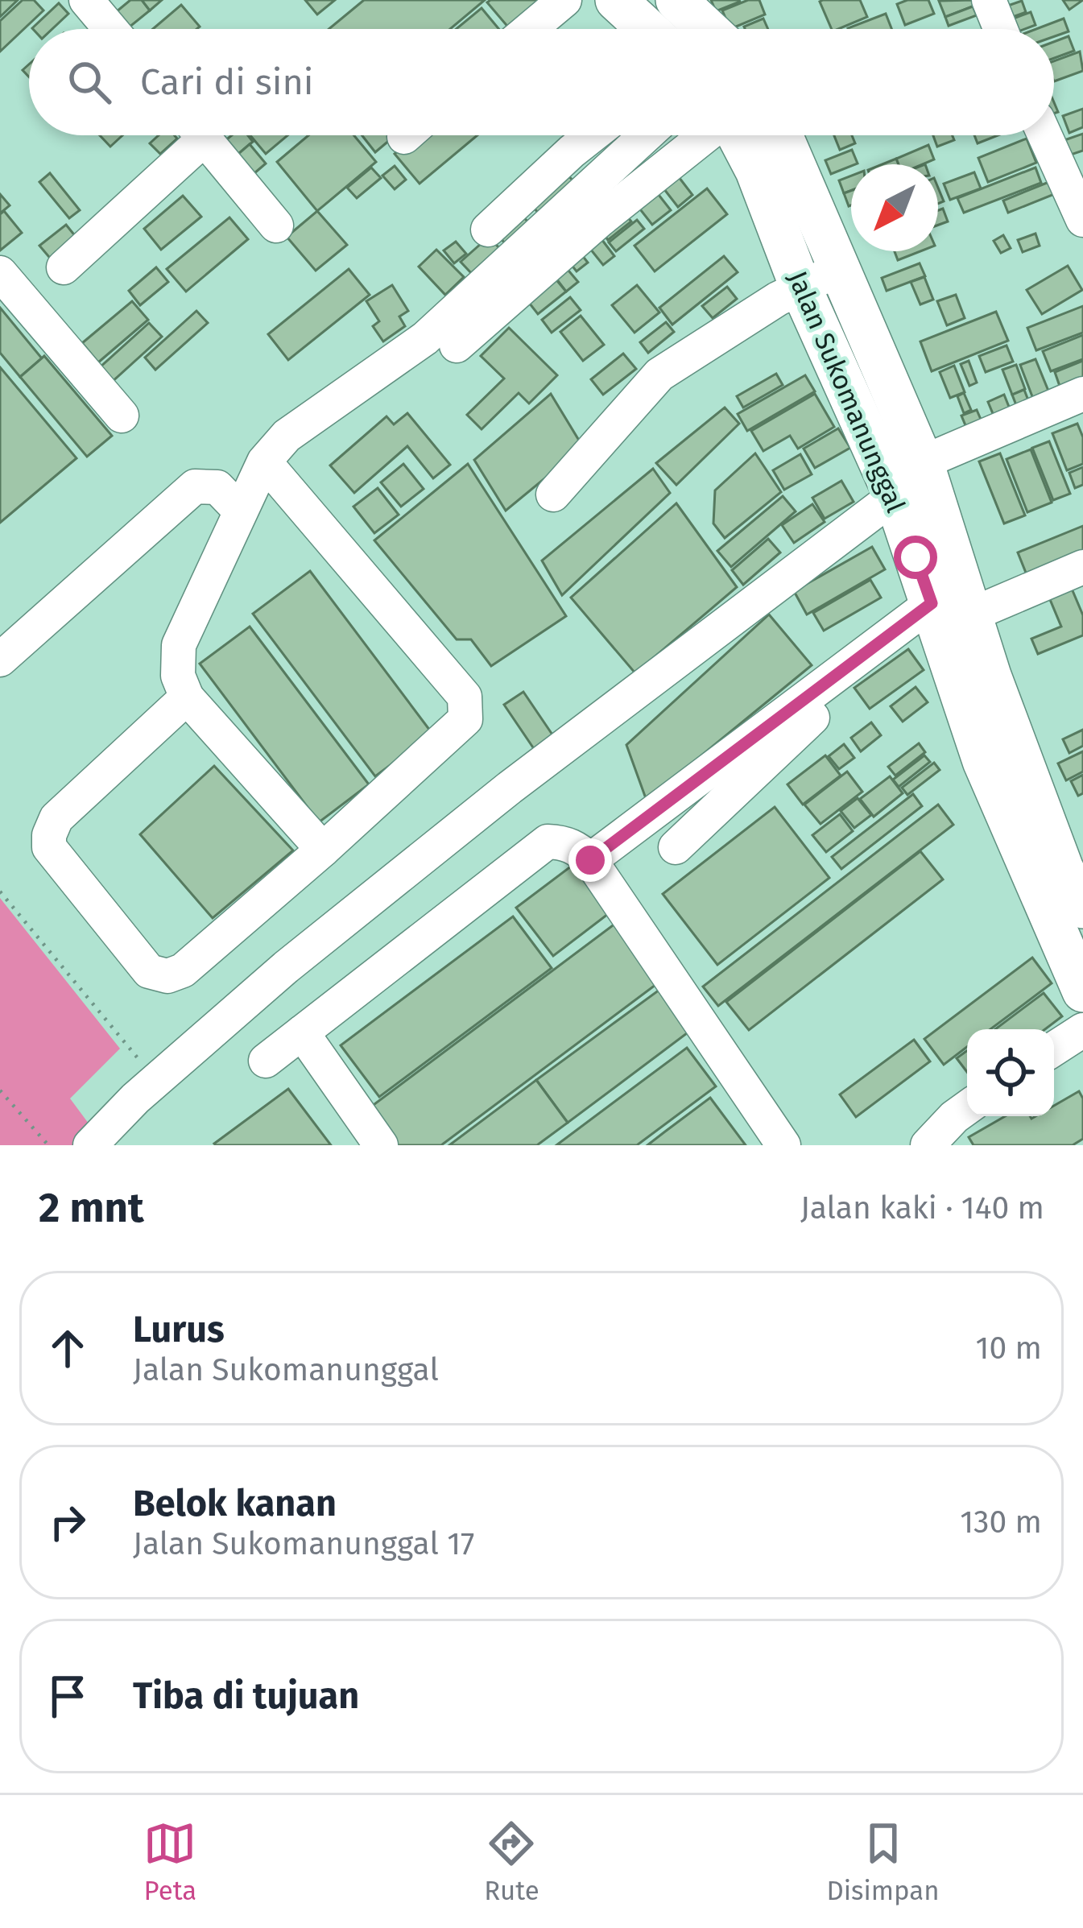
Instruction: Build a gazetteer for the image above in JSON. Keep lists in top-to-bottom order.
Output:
{
  "streets": {
    "main road": ["Jalan Sukomanunggal"]
  },
  "north": "bottom left",
  "page": {
    "search": "Cari di sini",
    "heading": ["2 mnt", "Jalan kaki · 140 m"],
    "list": [
      ["Lurus", "Jalan Sukomanunggal", "10 m"],
      ["Belok kanan", "Jalan Sukomanunggal 17", "130 m"],
      "Tiba di tujuan"
    ],
    "nav": ["Peta", "Rute", "Disimpan"]
  }
}
